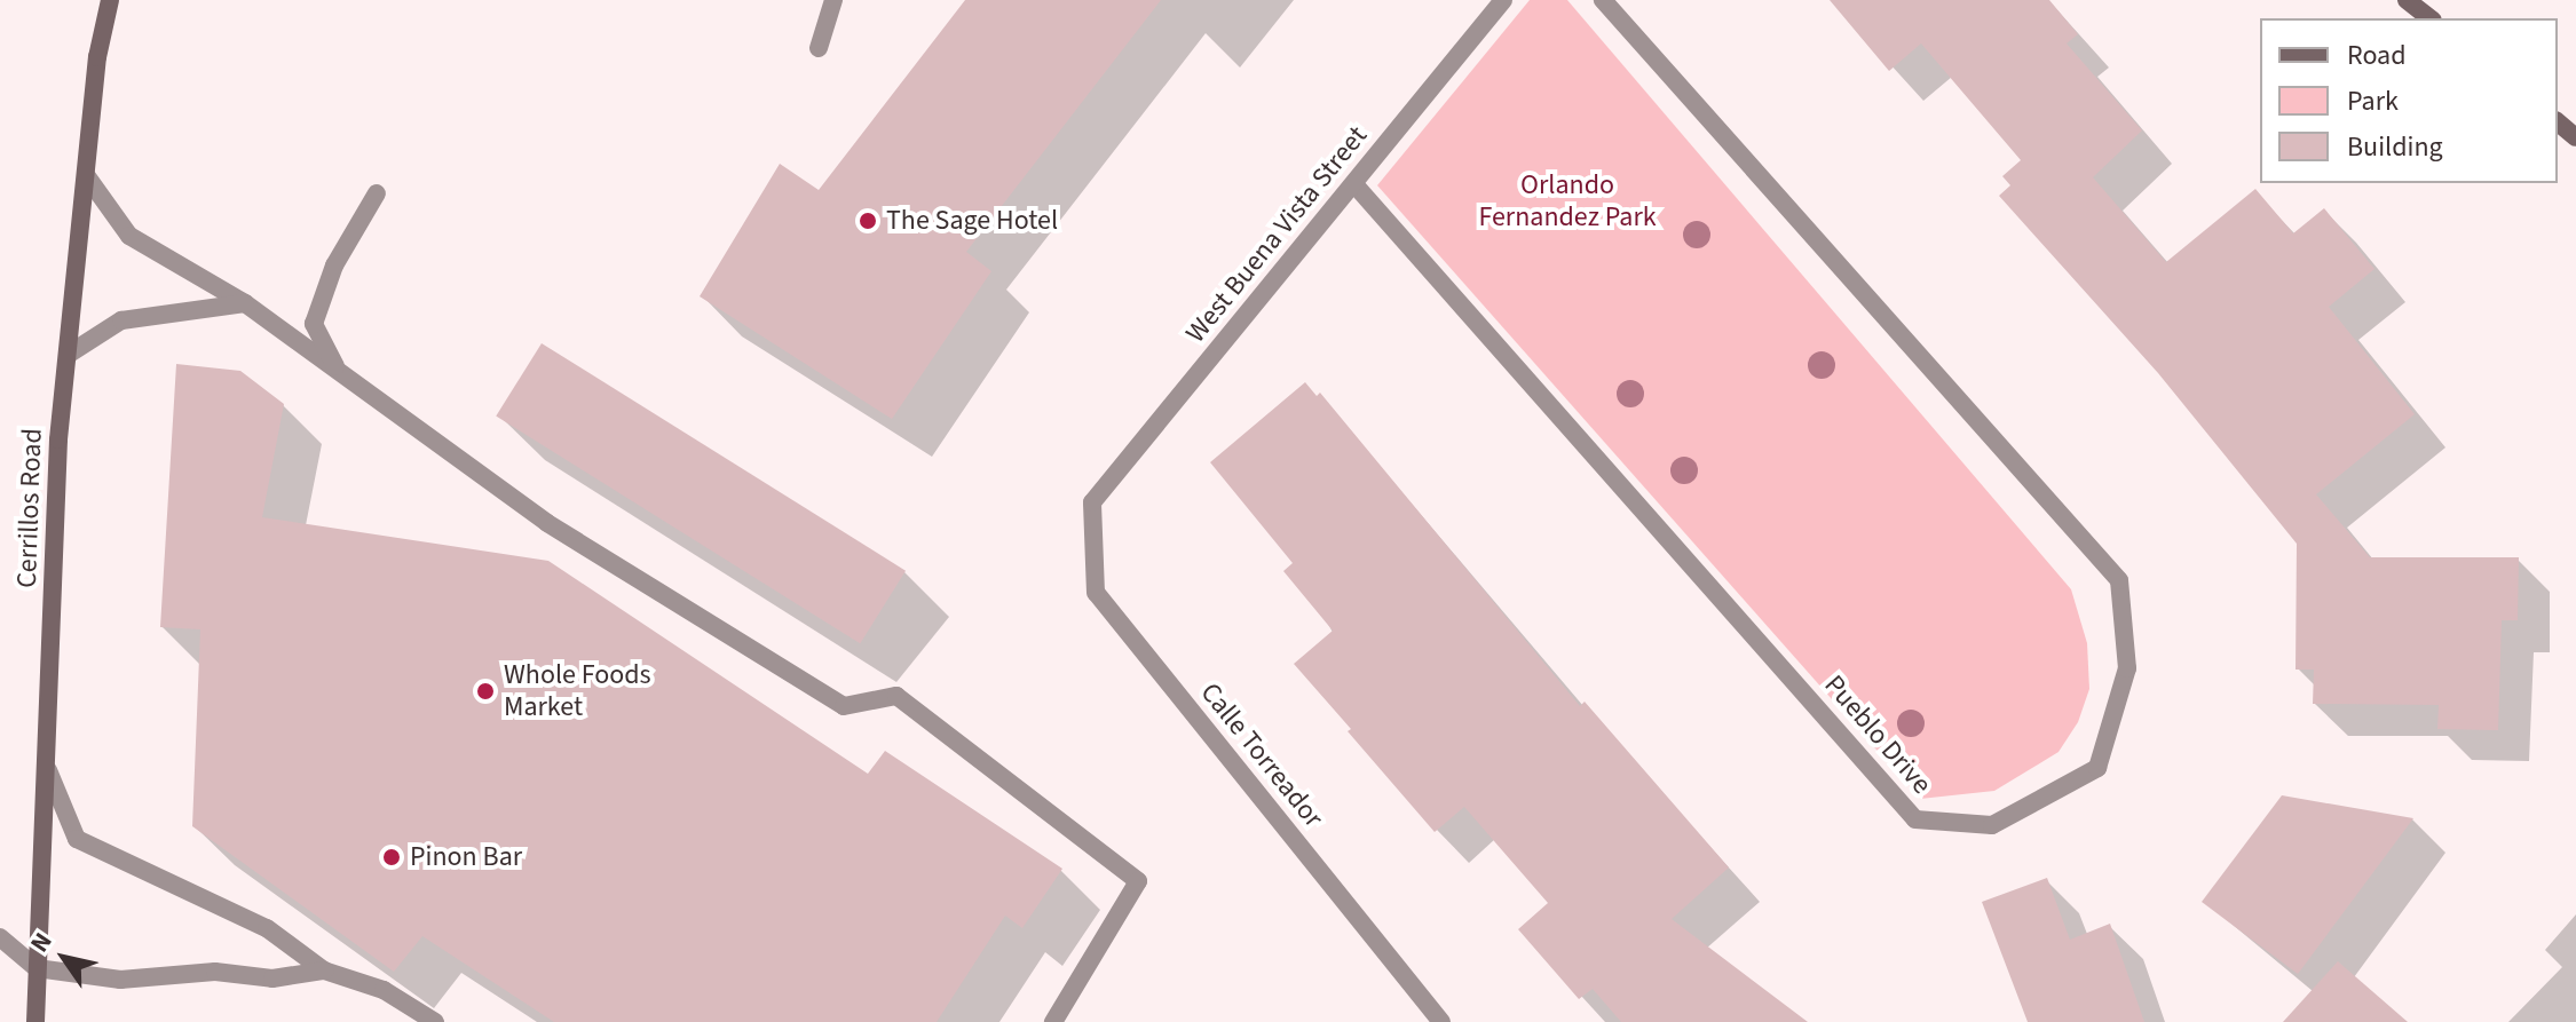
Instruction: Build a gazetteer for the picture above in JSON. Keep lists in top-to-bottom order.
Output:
{
  "streets": {
    "main road": ["Cerrillos Road"],
    "street": ["West Buena Vista Street", "Pueblo Drive", "Calle Torreador"]
  },
  "crossings": [
    ["West Buena Vista Street", "Pueblo Drive"],
    ["West Buena Vista Street", "Calle Torreador"]
  ],
  "parks": ["Orlando Fernandez Park"],
  "places": ["The Sage Hotel", "Whole Foods Market", "Pinon Bar"],
  "legend": ["Road", "Park", "Building"],
  "north": "top left"
}
